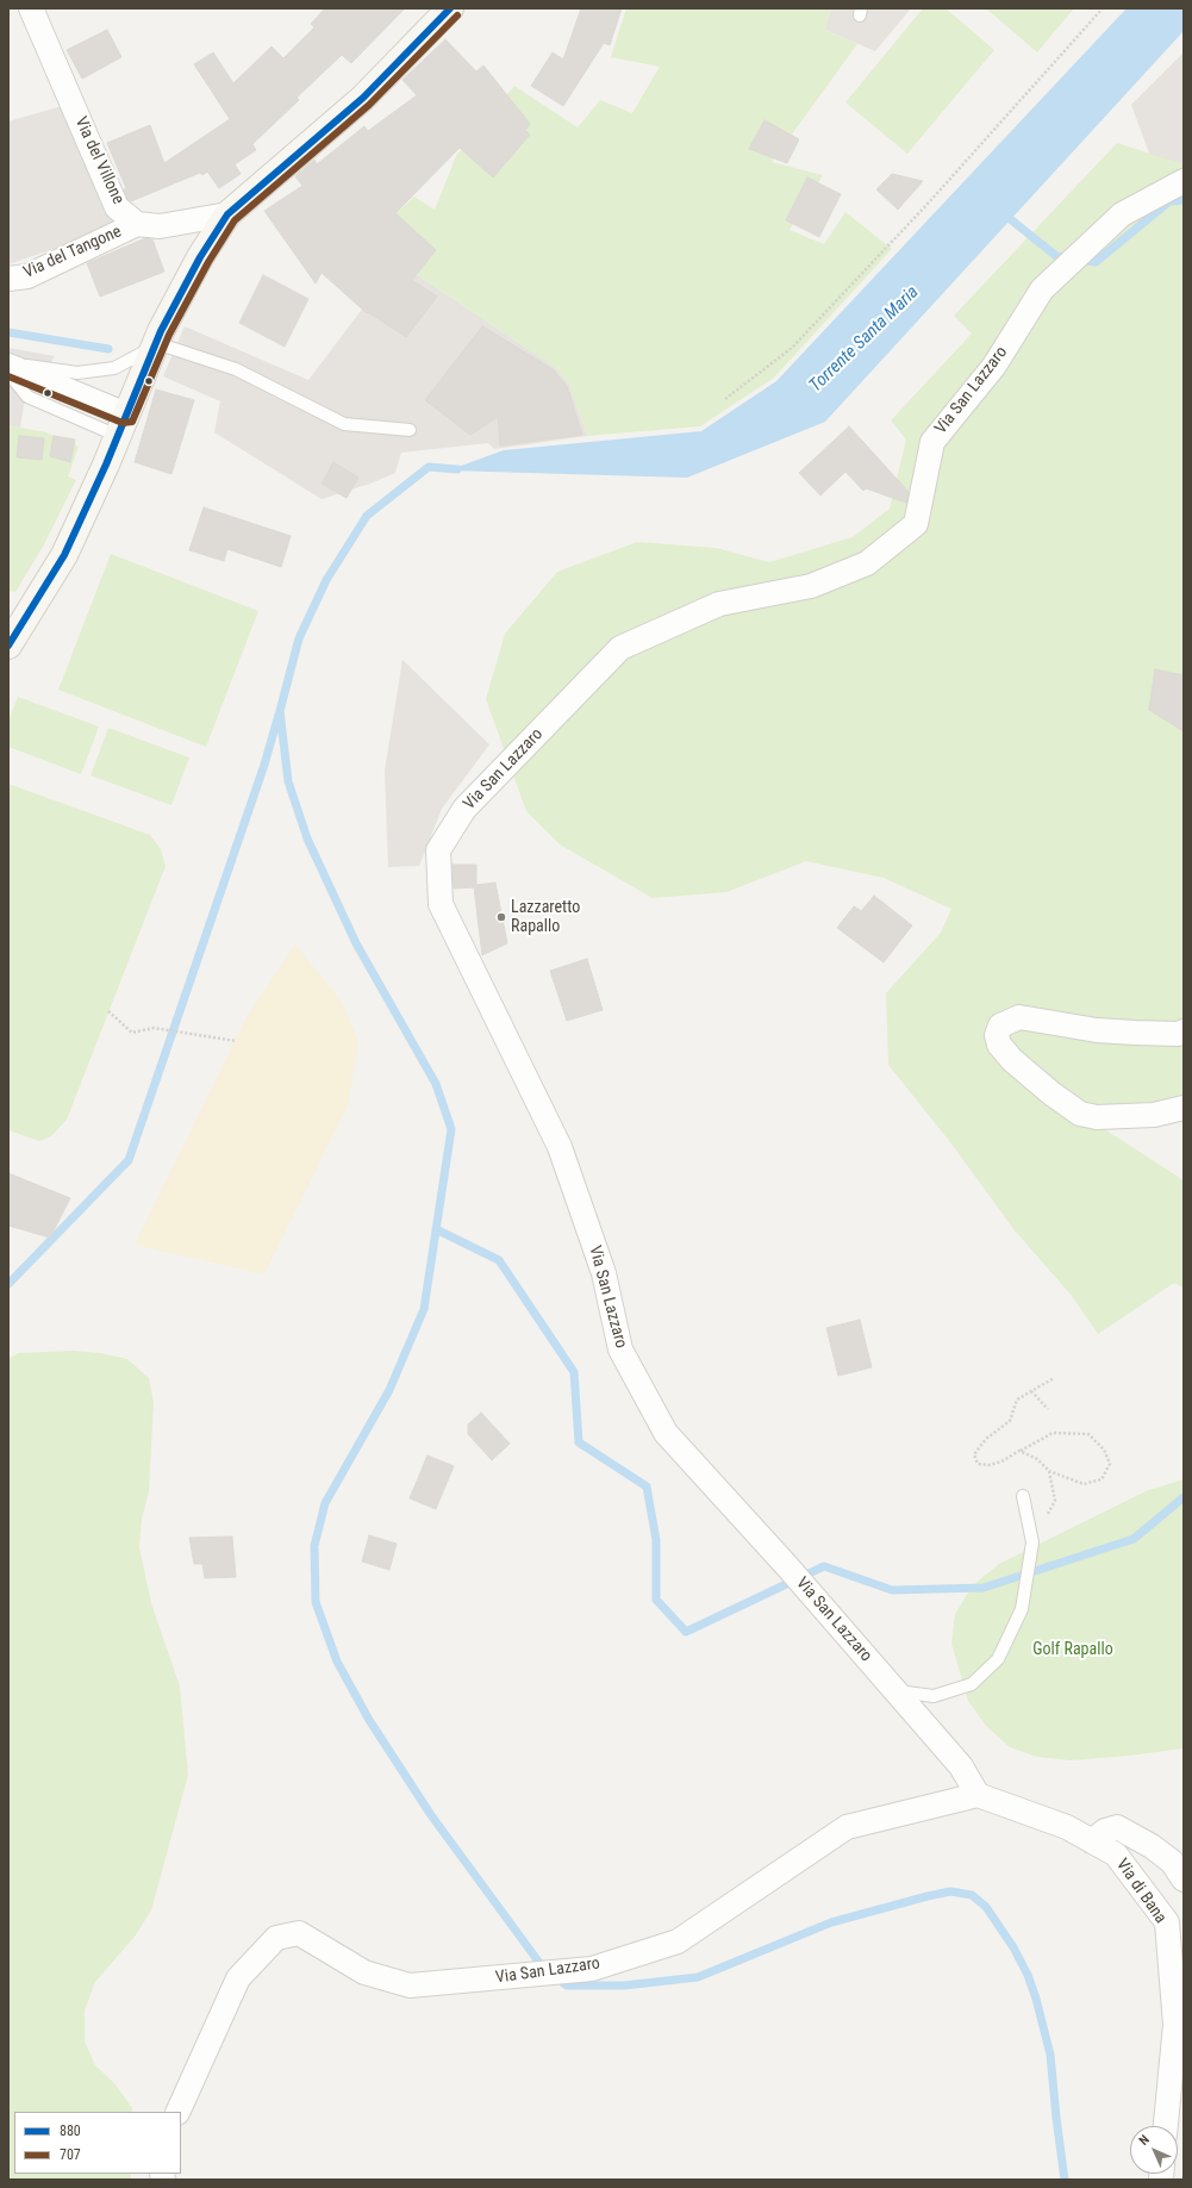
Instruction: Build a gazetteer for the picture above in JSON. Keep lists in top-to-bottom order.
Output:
{
  "streets": {
    "street": [
      "Via del Villone",
      "Via del Tangone",
      "Via San Lazzaro",
      "Via di Bana"
    ]
  },
  "crossings": [
    ["Via del Villone", "Via del Tangone"],
    ["Via San Lazzaro", "Via di Bana"]
  ],
  "water": ["Torrente Santa Maria"],
  "parks": ["Golf Rapallo"],
  "places": ["Lazzaretto Rapallo"],
  "lines": ["transit line 880", "transit line 707"],
  "legend": ["880", "707"],
  "north": "top left"
}
